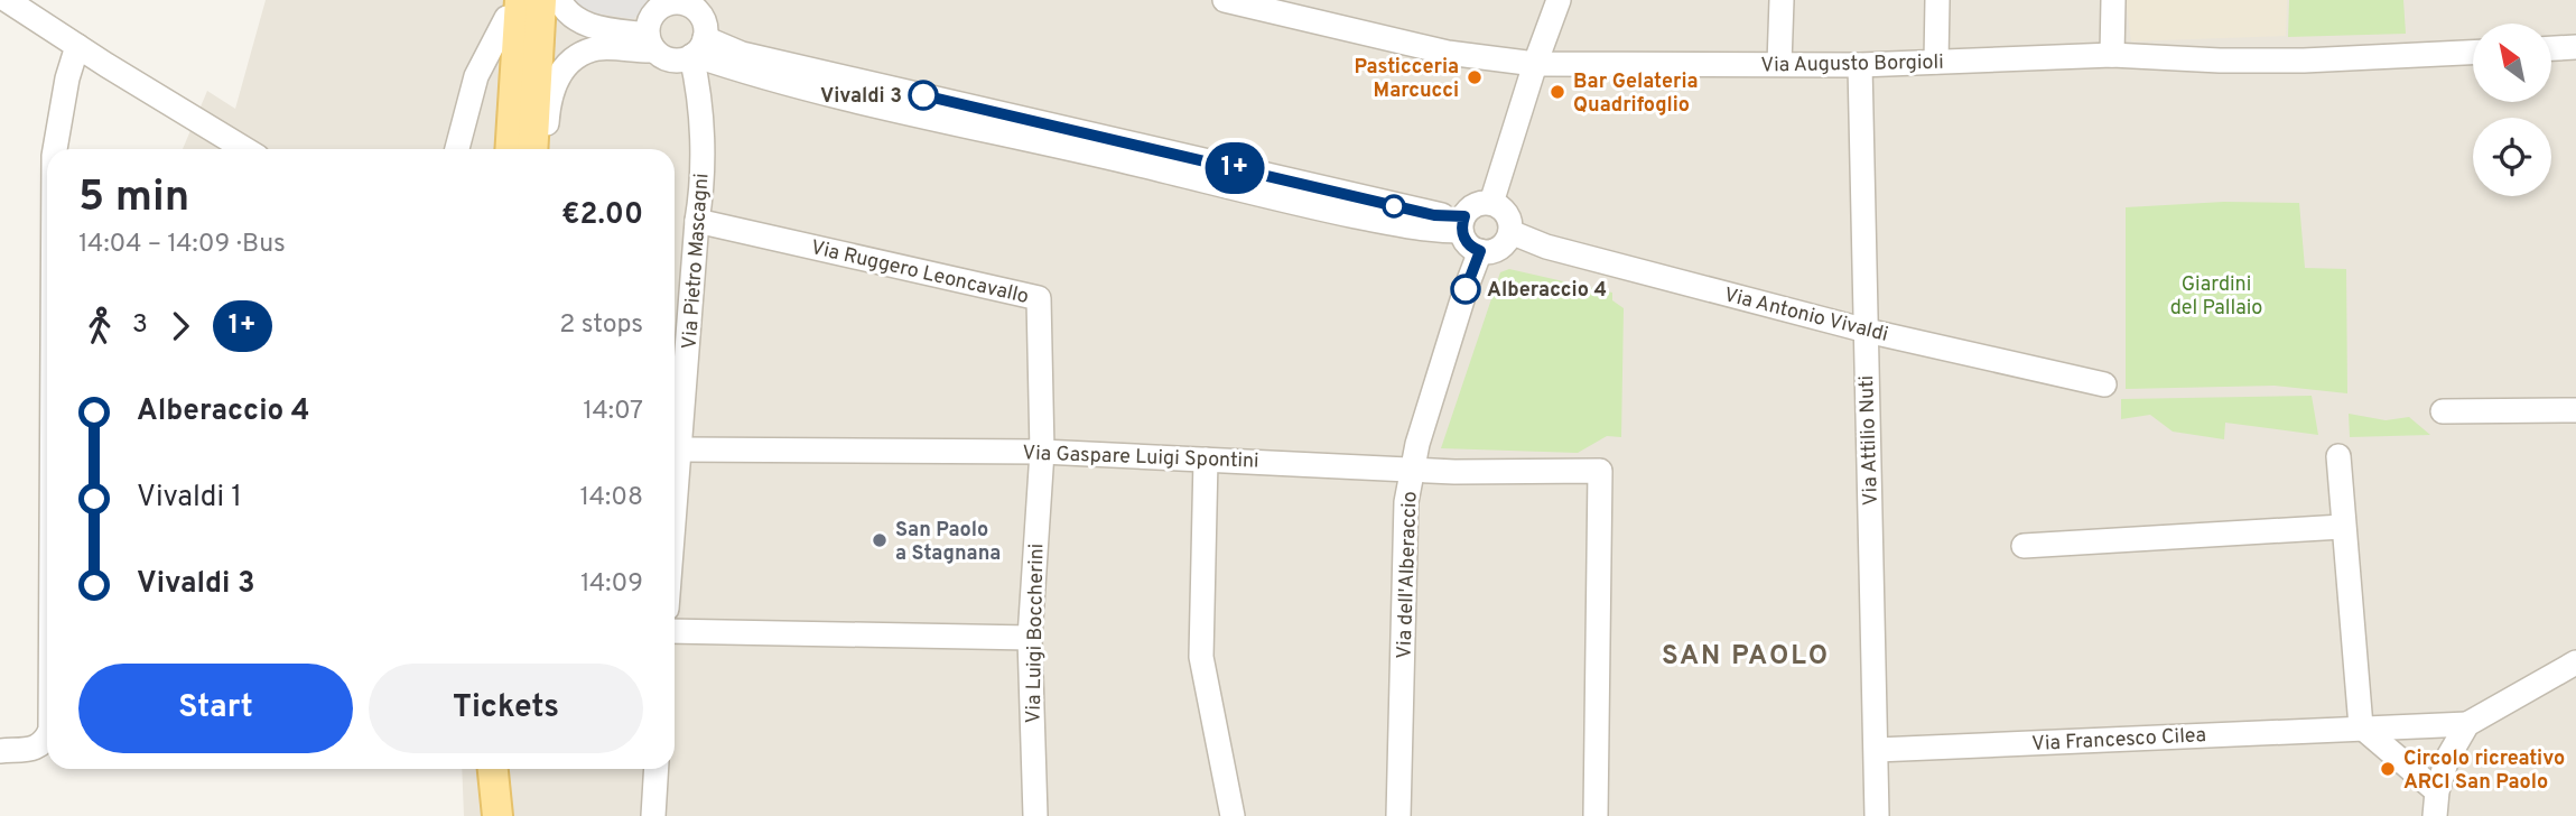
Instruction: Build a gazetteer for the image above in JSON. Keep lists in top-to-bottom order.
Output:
{
  "streets": {
    "street": [
      "Via Augusto Borgioli",
      "Via Pietro Mascagni",
      "Via Ruggero Leoncavallo",
      "Via Antonio Vivaldi",
      "Via Attilio Nuti",
      "Via Gaspare Luigi Spontini",
      "Via dell'Alberaccio",
      "Via Luigi Boccherini",
      "Via Francesco Cilea"
    ]
  },
  "crossings": [
    ["Via Augusto Borgioli", "Via Attilio Nuti"],
    ["Via Pietro Mascagni", "Via Ruggero Leoncavallo"],
    ["Via Pietro Mascagni", "Via Gaspare Luigi Spontini"],
    ["Via Ruggero Leoncavallo", "Via Gaspare Luigi Spontini"],
    ["Via Ruggero Leoncavallo", "Via Luigi Boccherini"],
    ["Via Antonio Vivaldi", "Via Attilio Nuti"],
    ["Via Antonio Vivaldi", "Via dell'Alberaccio"],
    ["Via Attilio Nuti", "Via Francesco Cilea"],
    ["Via Gaspare Luigi Spontini", "Via dell'Alberaccio"],
    ["Via Gaspare Luigi Spontini", "Via Luigi Boccherini"]
  ],
  "districts": ["SAN PAOLO"],
  "parks": ["Giardini del Pallaio"],
  "places": [
    "Pasticceria Marcucci",
    "Bar Gelateria Quadrifoglio",
    "Vivaldi 3",
    "Alberaccio 4",
    "San Paolo a Stagnana",
    "Circolo ricreativo ARCI San Paolo"
  ],
  "lines": ["bus line 1+"],
  "north": "top left",
  "page": {
    "on_map": "1+",
    "heading": ["5 min", "14:04 – 14:09 · Bus", "€2.00"],
    "legs": ["3", "1+", "2 stops"],
    "list": [
      {
        "name": "Alberaccio 4",
        "value": "14:07"
      },
      {
        "name": "Vivaldi 1",
        "value": "14:08"
      },
      {
        "name": "Vivaldi 3",
        "value": "14:09"
      }
    ],
    "buttons": ["Start", "Tickets"]
  }
}
